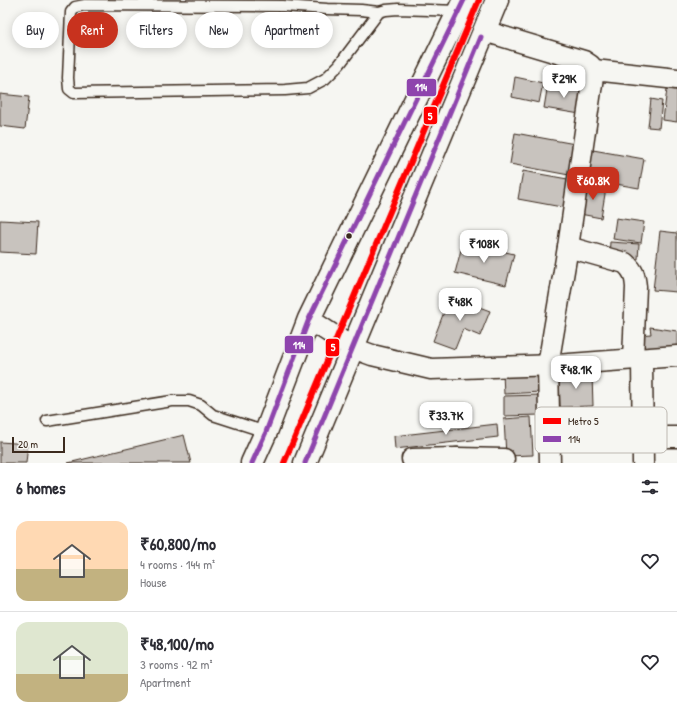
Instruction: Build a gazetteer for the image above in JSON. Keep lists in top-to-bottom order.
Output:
{
  "lines": ["metro line 5", "transit line 114"],
  "legend": ["Metro 5", "114"],
  "scale_bar": "20 m",
  "page": {
    "chip": [
      "Buy",
      "Rent",
      "Filters",
      "New",
      "Apartment"
    ],
    "price": [
      "₹29K",
      "₹60.8K",
      "₹108K",
      "₹48K",
      "₹48.1K",
      "₹33.7K"
    ],
    "scale": "20 m",
    "heading": "6 homes",
    "list": [
      {
        "name": "₹60,800/mo",
        "note": "4 rooms · 144 m² · House"
      },
      {
        "name": "₹48,100/mo",
        "note": "3 rooms · 92 m² · Apartment"
      }
    ]
  }
}
